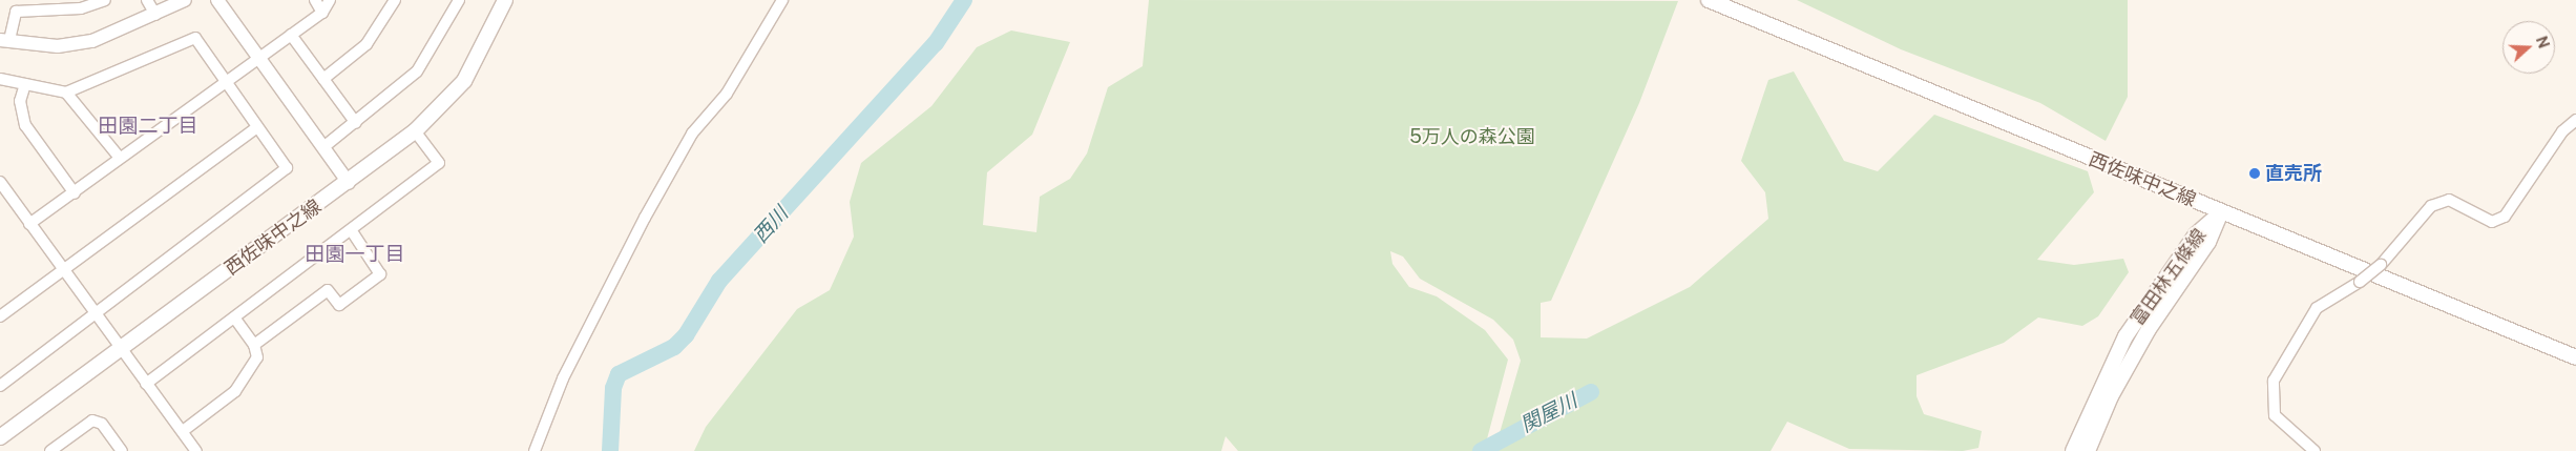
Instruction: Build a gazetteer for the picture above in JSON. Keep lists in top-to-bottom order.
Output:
{
  "streets": {
    "main road": ["西佐味中之線", "富田林五條線"]
  },
  "crossings": [
    ["西佐味中之線", "富田林五條線"]
  ],
  "districts": ["田園二丁目", "田園一丁目"],
  "water": ["西川", "関屋川"],
  "parks": ["5万人の森公園"],
  "places": ["直売所"],
  "north": "right"
}
